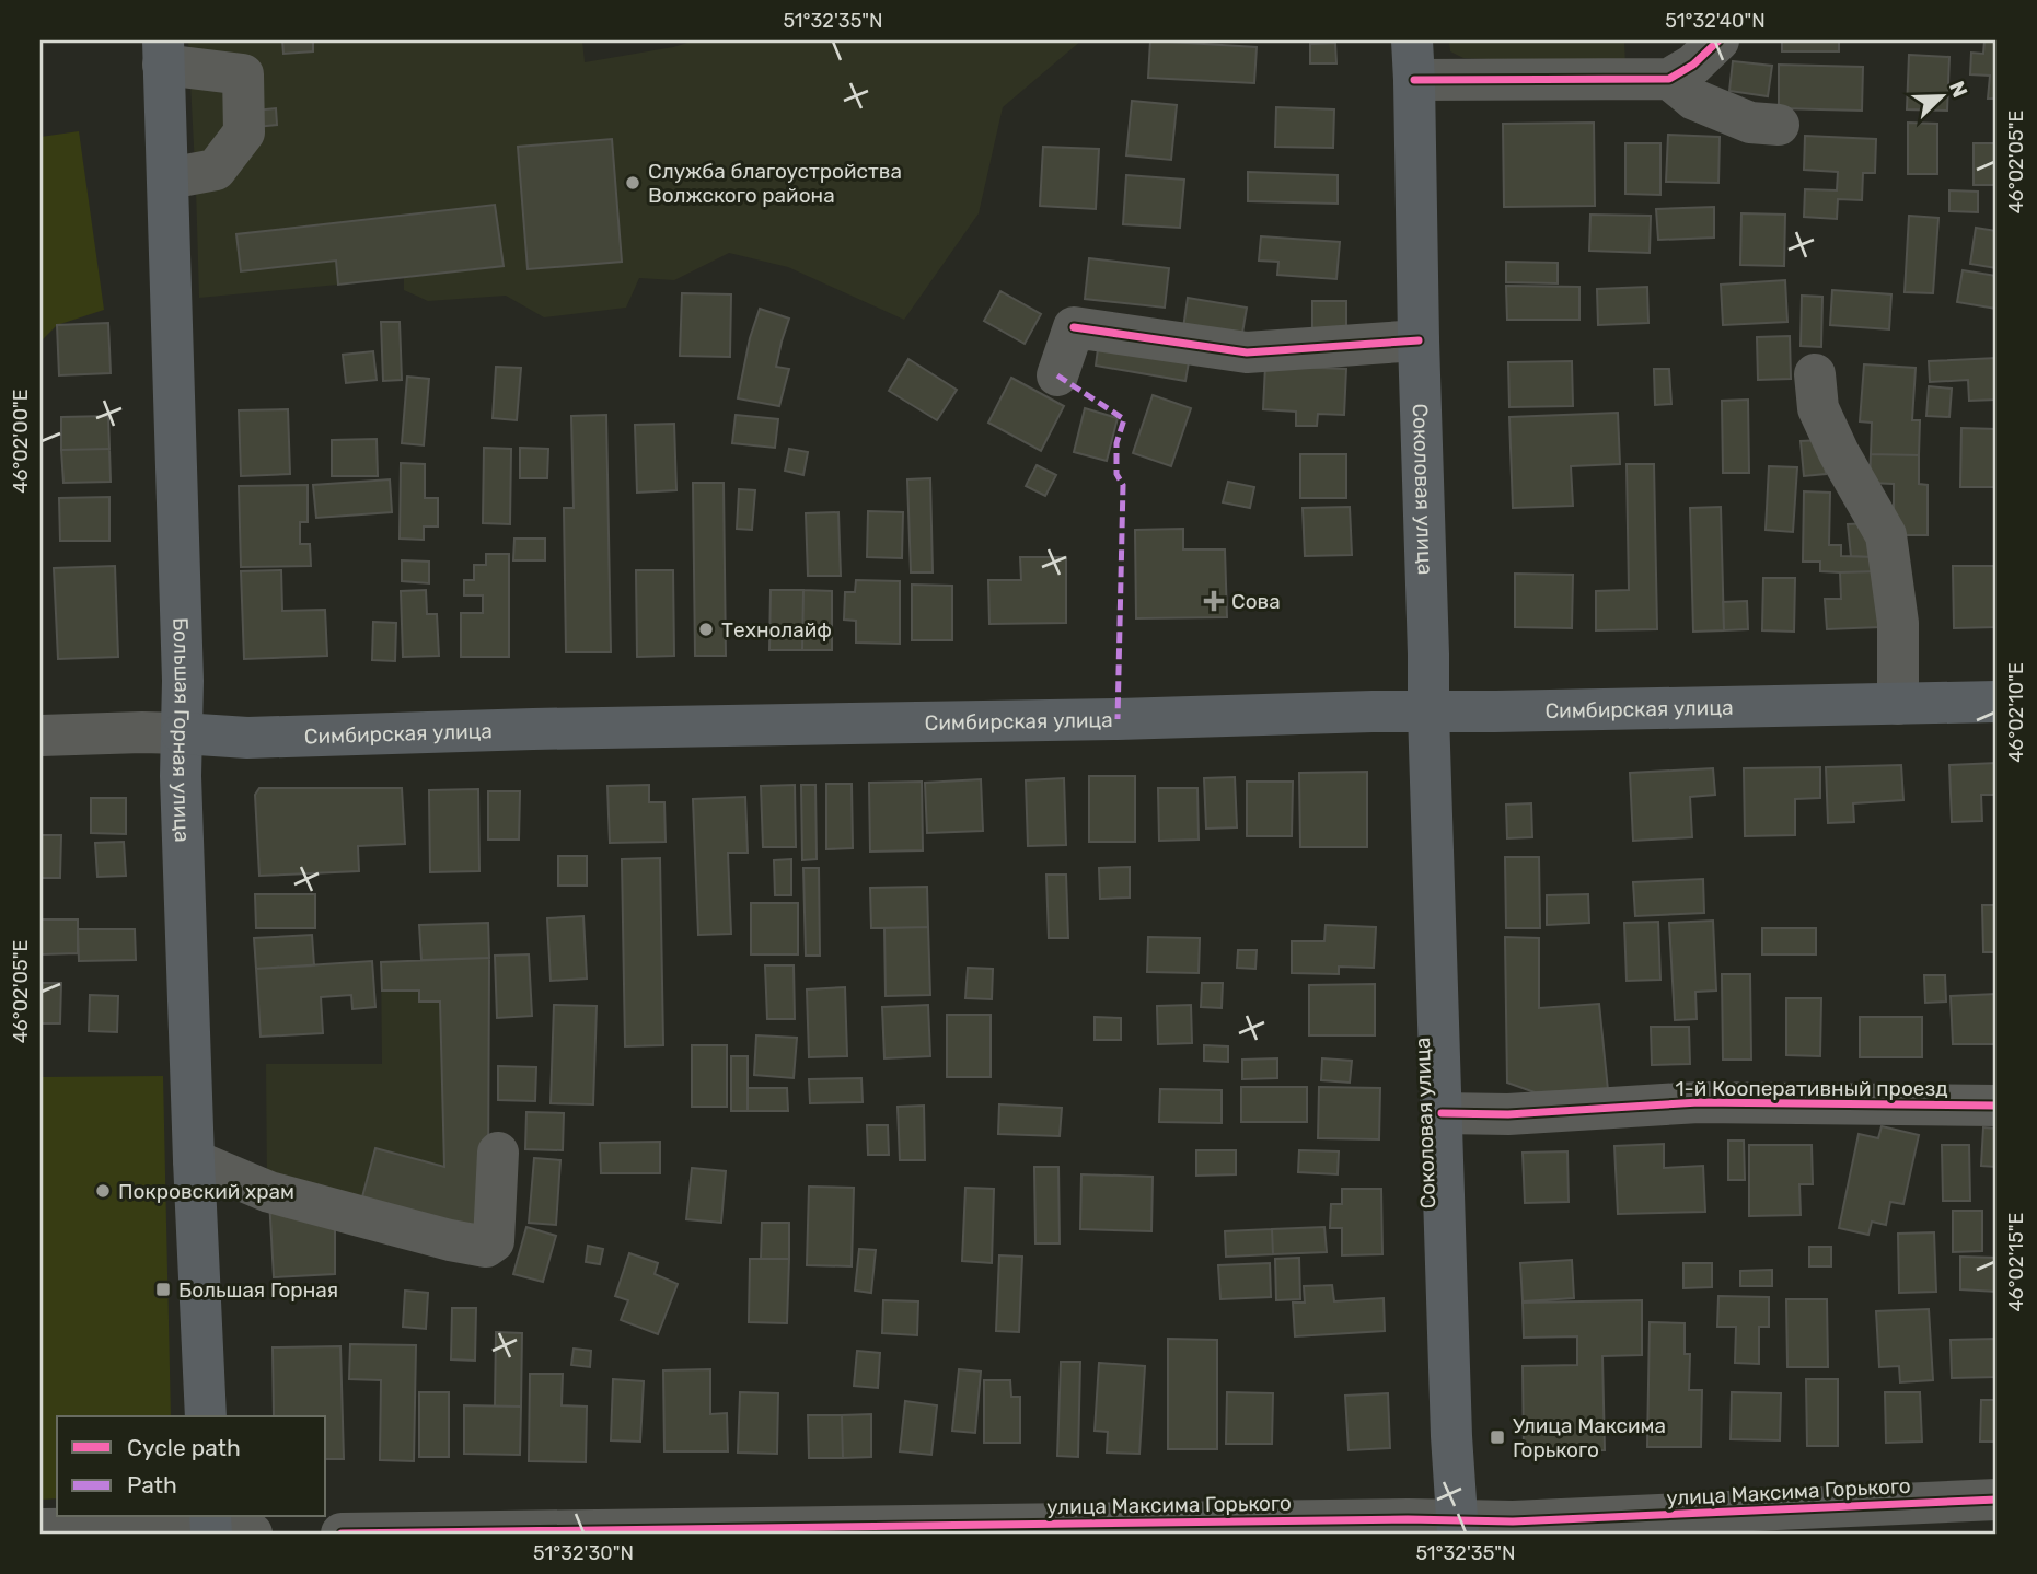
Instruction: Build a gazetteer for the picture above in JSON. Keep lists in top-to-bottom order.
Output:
{
  "streets": {
    "main road": ["Соколовая улица", "Симбирская улица", "Большая Горная улица"],
    "street": ["1-й Кооперативный проезд", "улица Максима Горького"]
  },
  "crossings": [
    ["Соколовая улица", "Симбирская улица"],
    ["Соколовая улица", "1-й Кооперативный проезд"],
    ["Соколовая улица", "улица Максима Горького"],
    ["Симбирская улица", "Большая Горная улица"]
  ],
  "places": {
    "other": ["Служба благоустройства Волжского района", "Технолайф", "Покровский храм"],
    "health": ["Сова"],
    "transit": ["Большая Горная", "Улица Максима Горького"]
  },
  "legend": ["Cycle path", "Path"],
  "north": "top right",
  "coordinates": [
    "51°32'35\"N",
    "51°32'40\"N",
    "46°02'05\"E",
    "46°02'00\"E",
    "46°02'10\"E",
    "46°02'15\"E",
    "51°32'30\"N"
  ]
}
